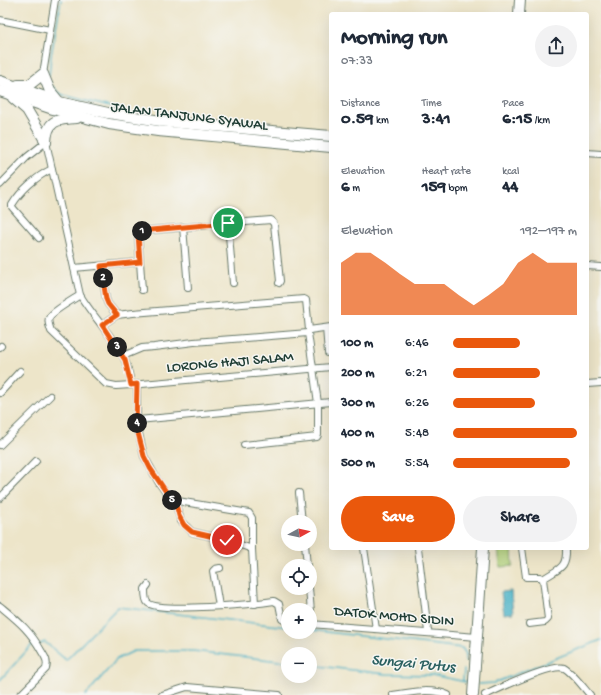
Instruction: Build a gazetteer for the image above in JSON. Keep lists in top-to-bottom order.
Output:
{
  "streets": {
    "main road": ["JALAN TANJUNG SYAWAL"],
    "street": ["LORONG HAJI SALAM", "DATOK MOHD SIDIN"]
  },
  "water": ["Sungai Putus"],
  "north": "right",
  "page": {
    "heading": ["Morning run", "07:33"],
    "stats": [
      ["Distance", "0.59 km"],
      ["Time", "3:41"],
      ["Pace", "6:15 /km"],
      ["Elevation", "6 m"],
      ["Heart rate", "159 bpm"],
      ["kcal", "44"]
    ],
    "chart": ["Elevation", "192–197 m"],
    "pins": [
      "1",
      "2",
      "3",
      "4",
      "5"
    ],
    "list": [
      {
        "name": "100 m",
        "note": "6:46"
      },
      {
        "name": "200 m",
        "note": "6:21"
      },
      {
        "name": "300 m",
        "note": "6:26"
      },
      {
        "name": "400 m",
        "note": "5:48"
      },
      {
        "name": "500 m",
        "note": "5:54"
      }
    ],
    "buttons": ["Save", "Share"],
    "map_buttons": ["+", "−"]
  }
}
